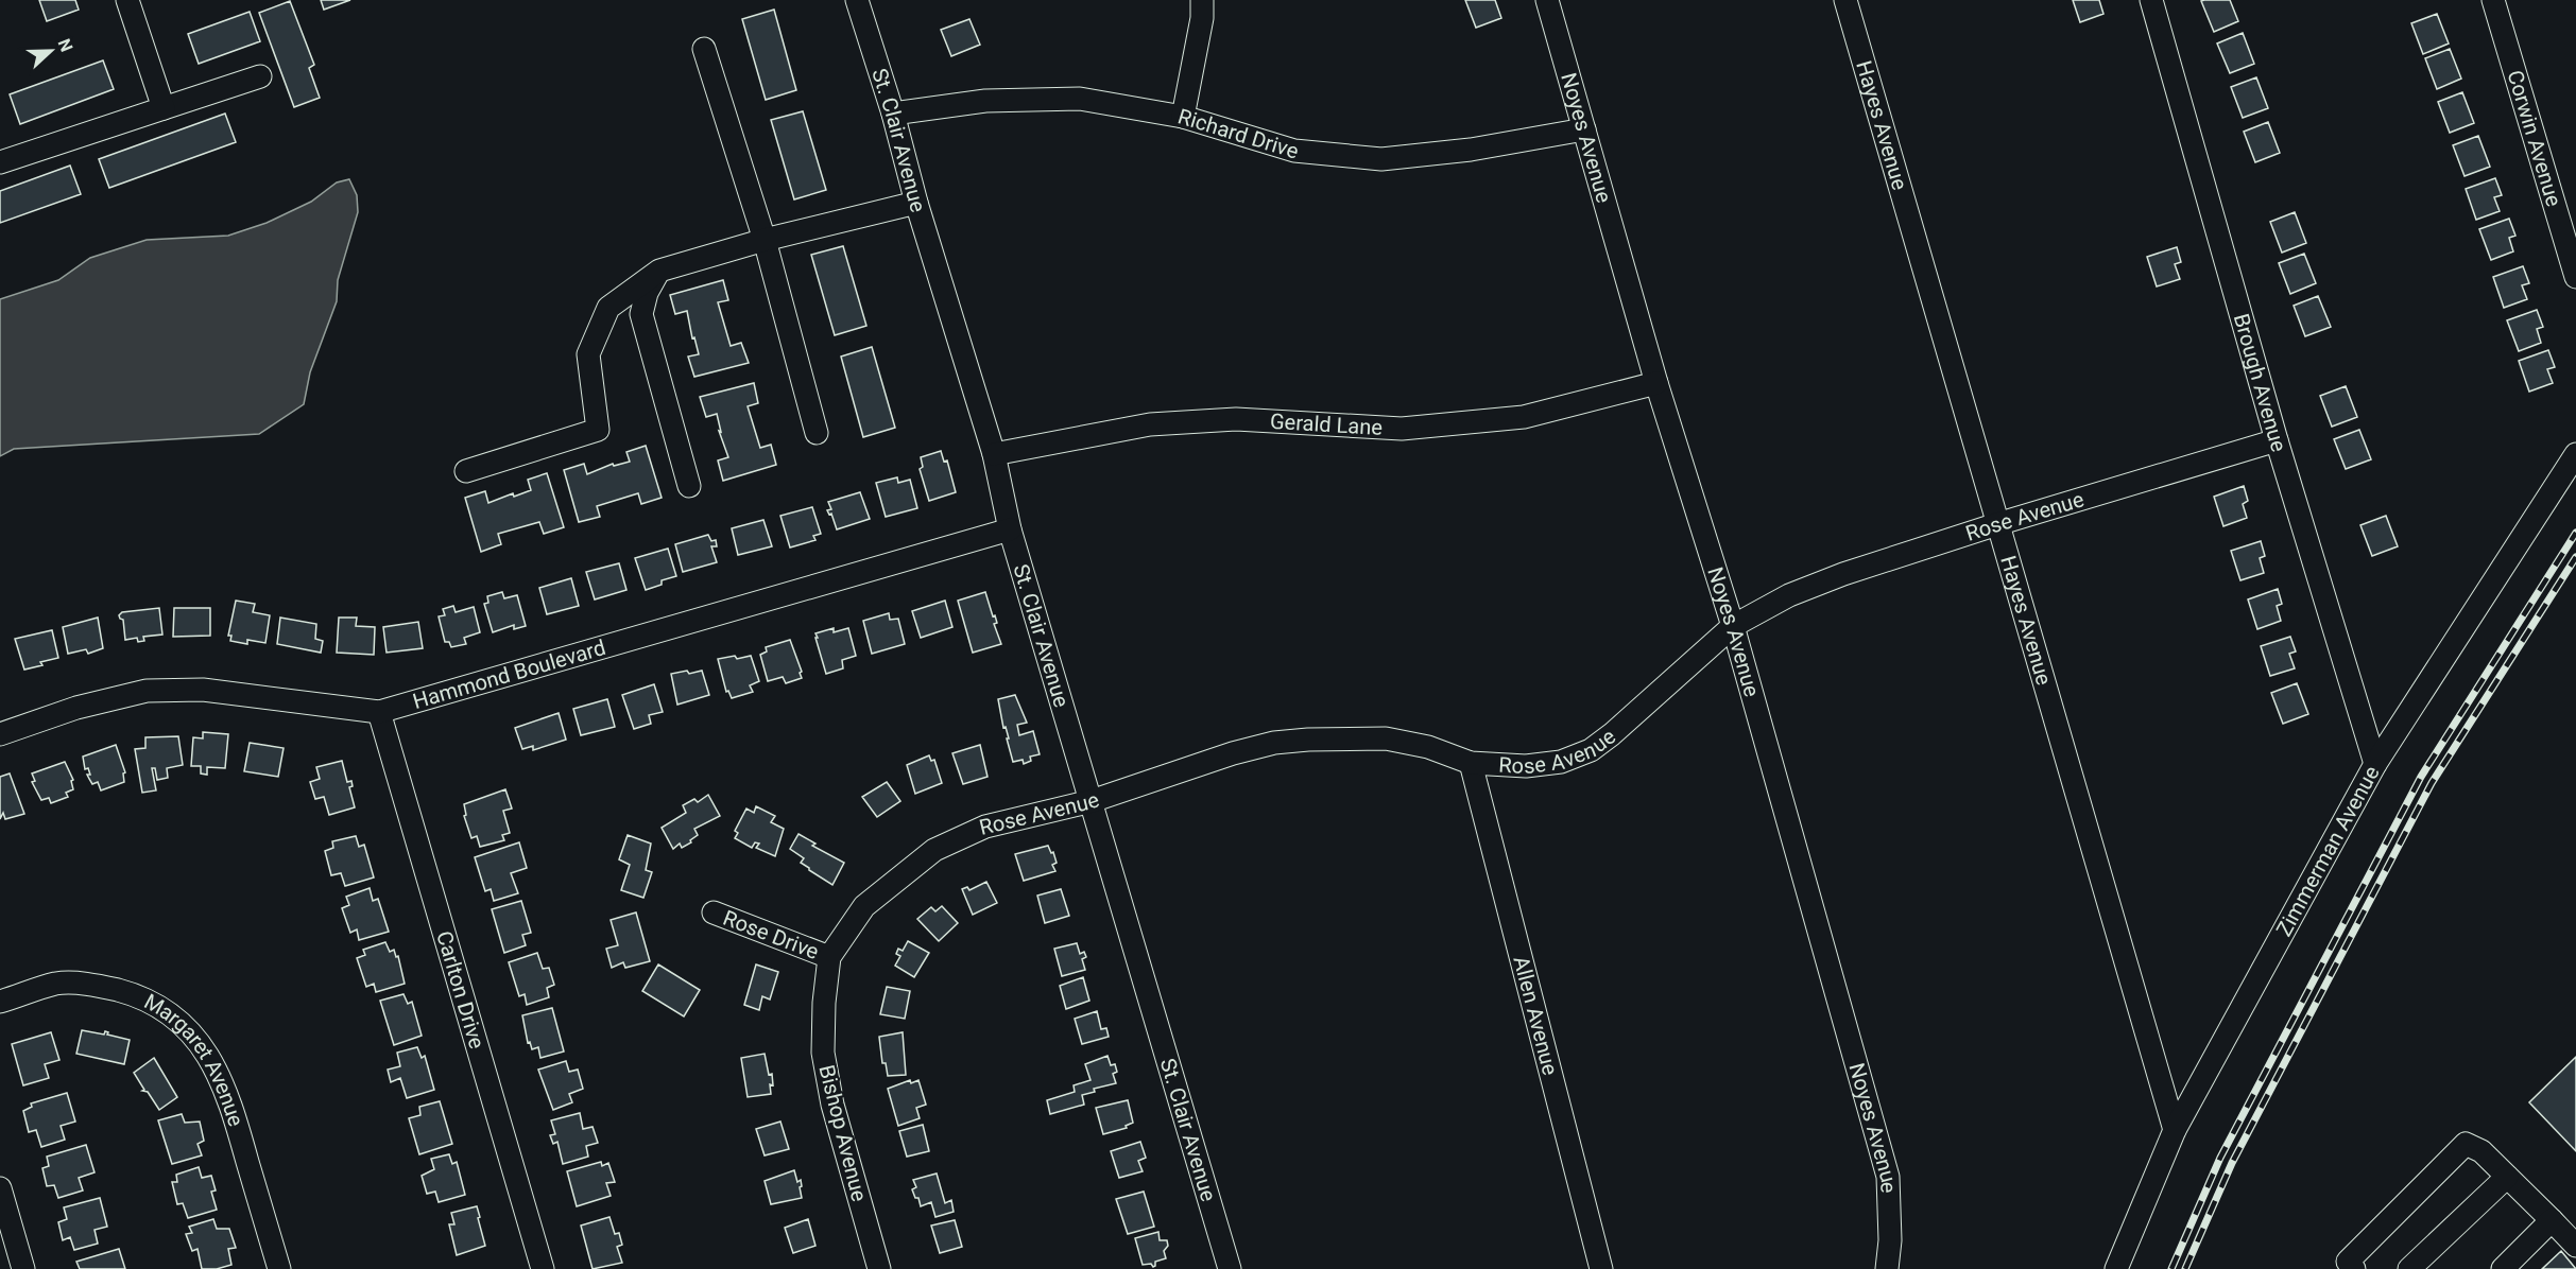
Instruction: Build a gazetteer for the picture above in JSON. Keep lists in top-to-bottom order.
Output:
{
  "streets": {
    "street": [
      "Hayes Avenue",
      "Richard Drive",
      "Noyes Avenue",
      "Corwin Avenue",
      "St. Clair Avenue",
      "Brough Avenue",
      "Gerald Lane",
      "Rose Avenue",
      "Hammond Boulevard",
      "Zimmerman Avenue",
      "Rose Drive",
      "Carlton Drive",
      "Allen Avenue",
      "Margaret Avenue",
      "Bishop Avenue"
    ]
  },
  "crossings": [
    ["Hayes Avenue", "Rose Avenue"],
    ["Hayes Avenue", "Zimmerman Avenue"],
    ["Richard Drive", "Noyes Avenue"],
    ["Richard Drive", "St. Clair Avenue"],
    ["Noyes Avenue", "Gerald Lane"],
    ["Noyes Avenue", "Rose Avenue"],
    ["St. Clair Avenue", "Gerald Lane"],
    ["St. Clair Avenue", "Rose Avenue"],
    ["St. Clair Avenue", "Hammond Boulevard"],
    ["Brough Avenue", "Rose Avenue"],
    ["Brough Avenue", "Zimmerman Avenue"],
    ["Rose Avenue", "Rose Drive"],
    ["Rose Avenue", "Allen Avenue"],
    ["Rose Avenue", "Bishop Avenue"],
    ["Hammond Boulevard", "Carlton Drive"],
    ["Rose Drive", "Bishop Avenue"]
  ],
  "north": "right"
}
